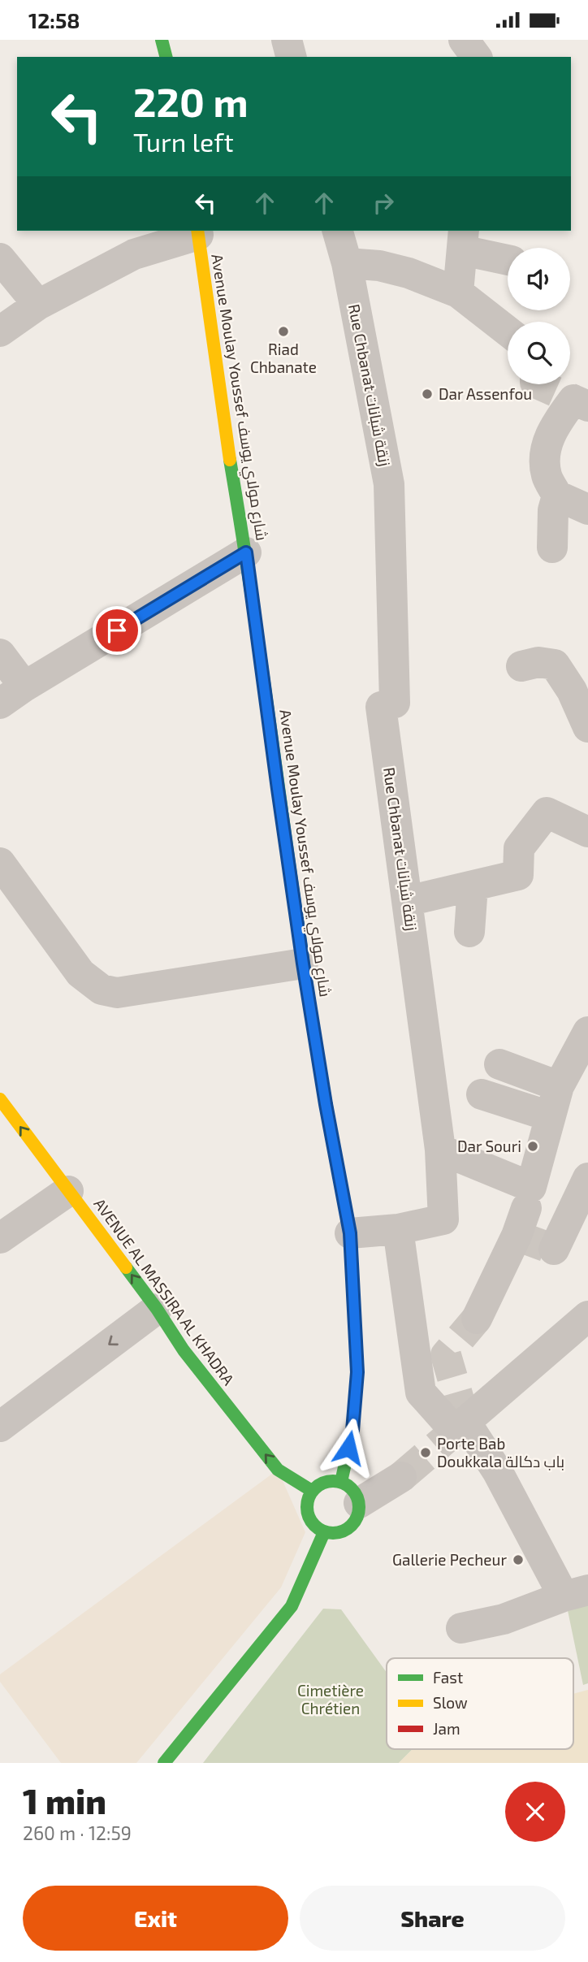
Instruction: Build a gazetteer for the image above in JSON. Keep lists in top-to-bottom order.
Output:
{
  "streets": {
    "street": ["Rue Chbanat زنقة شبانات", "Avenue Moulay Youssef شارع مولاي يوسف", "AVENUE AL MASSIRA AL KHADRA"]
  },
  "crossings": [
    ["Avenue Moulay Youssef شارع مولاي يوسف", "AVENUE AL MASSIRA AL KHADRA"]
  ],
  "one_way": ["AVENUE AL MASSIRA AL KHADRA"],
  "parks": ["Cimetière Chrétien"],
  "places": [
    "Riad Chbanate",
    "Dar Assenfou",
    "Dar Souri",
    "Porte Bab Doukkala باب دكالة",
    "Gallerie Pecheur"
  ],
  "legend": ["Fast", "Slow", "Jam"],
  "page": {
    "status": "12:58",
    "turn": ["220 m", "Turn left"],
    "heading": ["1 min", "260 m · 12:59"],
    "buttons": ["Exit", "Share"]
  }
}
